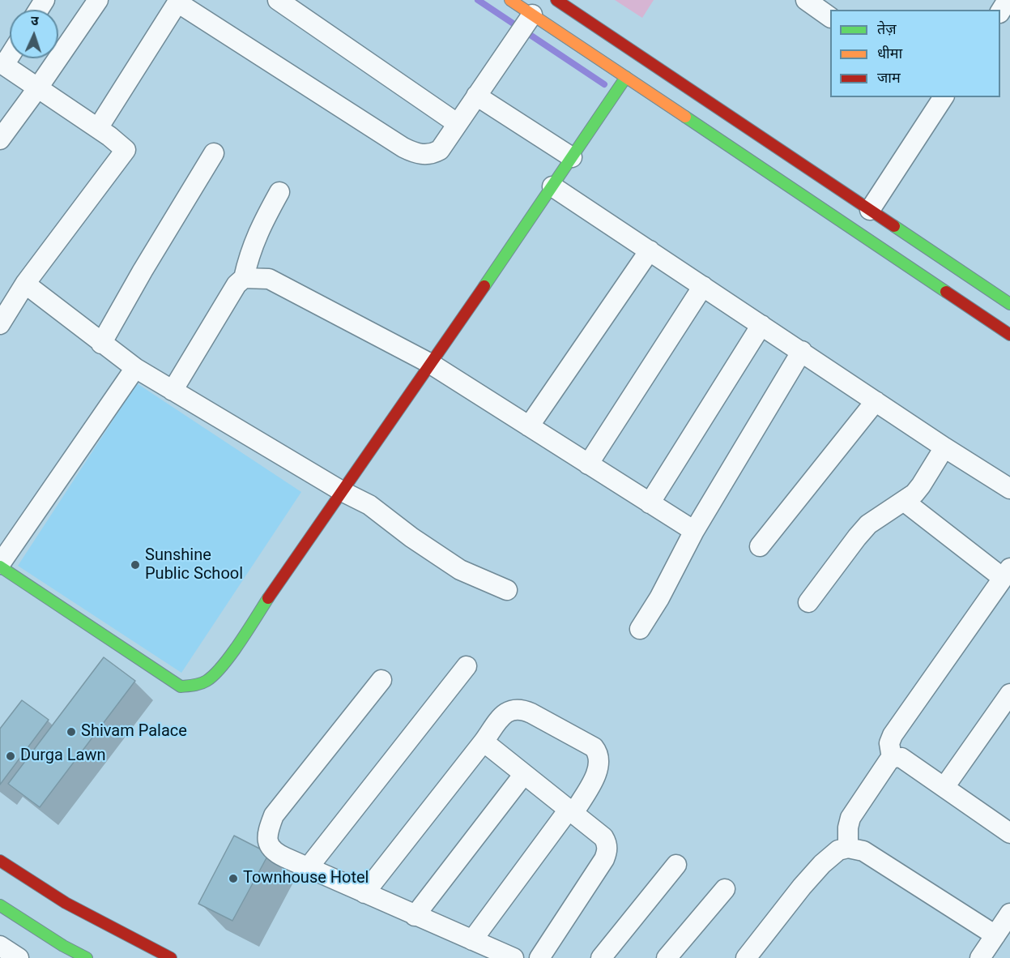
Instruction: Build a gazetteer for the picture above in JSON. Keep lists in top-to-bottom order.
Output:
{
  "places": [
    "Sunshine Public School",
    "Shivam Palace",
    "Durga Lawn",
    "Townhouse Hotel"
  ],
  "legend": ["तेज़", "धीमा", "जाम"],
  "north": "top"
}
